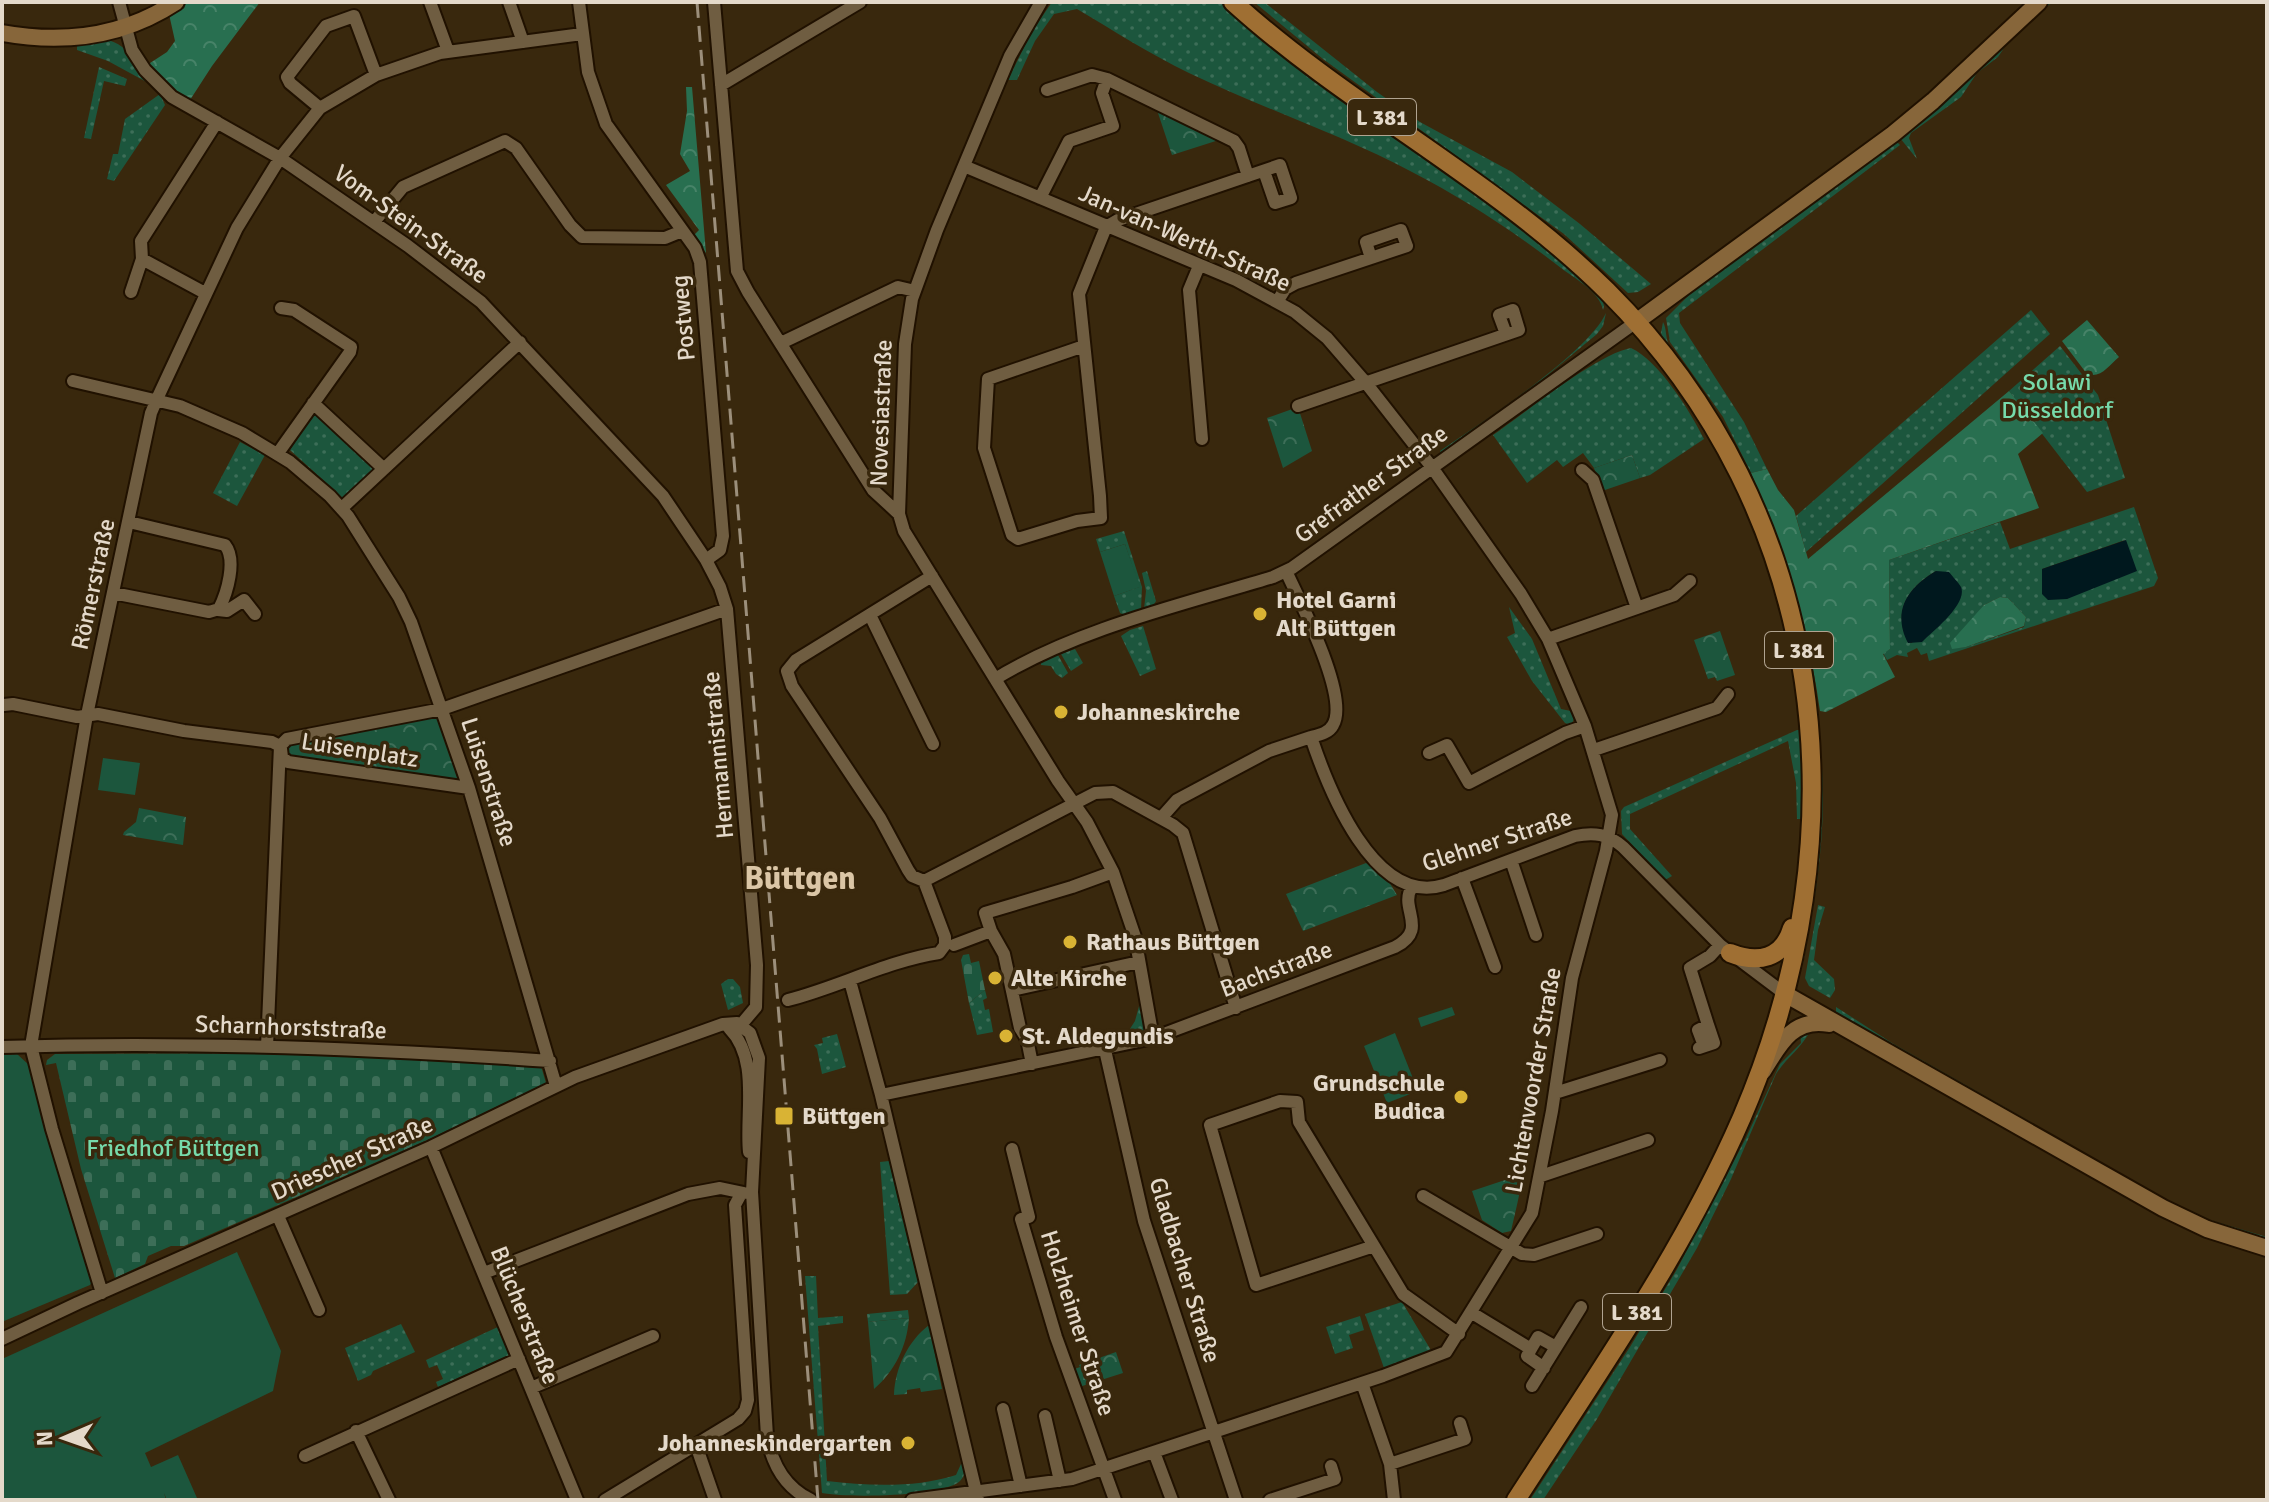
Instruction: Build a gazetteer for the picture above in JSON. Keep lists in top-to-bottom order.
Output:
{
  "streets": {
    "main road": ["L 381"],
    "street": [
      "Vom-Stein-Straße",
      "Jan-van-Werth-Straße",
      "Postweg",
      "Novesiastraße",
      "Grefrather Straße",
      "Römerstraße",
      "Luisenplatz",
      "Hermannistraße",
      "Luisenstraße",
      "Glehner Straße",
      "Bachstraße",
      "Scharnhorststraße",
      "Lichtenvoorder Straße",
      "Driescher Straße",
      "Gladbacher Straße",
      "Blücherstraße",
      "Holzheimer Straße"
    ]
  },
  "crossings": [
    ["L 381", "Grefrather Straße"],
    ["L 381", "Glehner Straße"],
    ["Vom-Stein-Straße", "Postweg"],
    ["Vom-Stein-Straße", "Römerstraße"],
    ["Vom-Stein-Straße", "Luisenplatz"],
    ["Vom-Stein-Straße", "Hermannistraße"],
    ["Jan-van-Werth-Straße", "Novesiastraße"],
    ["Jan-van-Werth-Straße", "Grefrather Straße"],
    ["Jan-van-Werth-Straße", "Glehner Straße"],
    ["Jan-van-Werth-Straße", "Lichtenvoorder Straße"],
    ["Novesiastraße", "Bachstraße"],
    ["Grefrather Straße", "Glehner Straße"],
    ["Römerstraße", "Luisenstraße"],
    ["Römerstraße", "Scharnhorststraße"],
    ["Luisenplatz", "Hermannistraße"],
    ["Luisenplatz", "Luisenstraße"],
    ["Hermannistraße", "Driescher Straße"],
    ["Luisenstraße", "Scharnhorststraße"],
    ["Luisenstraße", "Driescher Straße"],
    ["Glehner Straße", "Bachstraße"],
    ["Glehner Straße", "Lichtenvoorder Straße"],
    ["Bachstraße", "Gladbacher Straße"],
    ["Lichtenvoorder Straße", "Gladbacher Straße"],
    ["Lichtenvoorder Straße", "Holzheimer Straße"],
    ["Driescher Straße", "Blücherstraße"]
  ],
  "districts": ["Büttgen"],
  "parks": ["Solawi Düsseldorf", "Friedhof Büttgen"],
  "places": {
    "other": [
      "Hotel Garni Alt Büttgen",
      "Johanneskirche",
      "Rathaus Büttgen",
      "Alte Kirche",
      "St. Aldegundis",
      "Grundschule Budica",
      "Johanneskindergarten"
    ],
    "transit": ["Büttgen"]
  },
  "north": "left"
}
